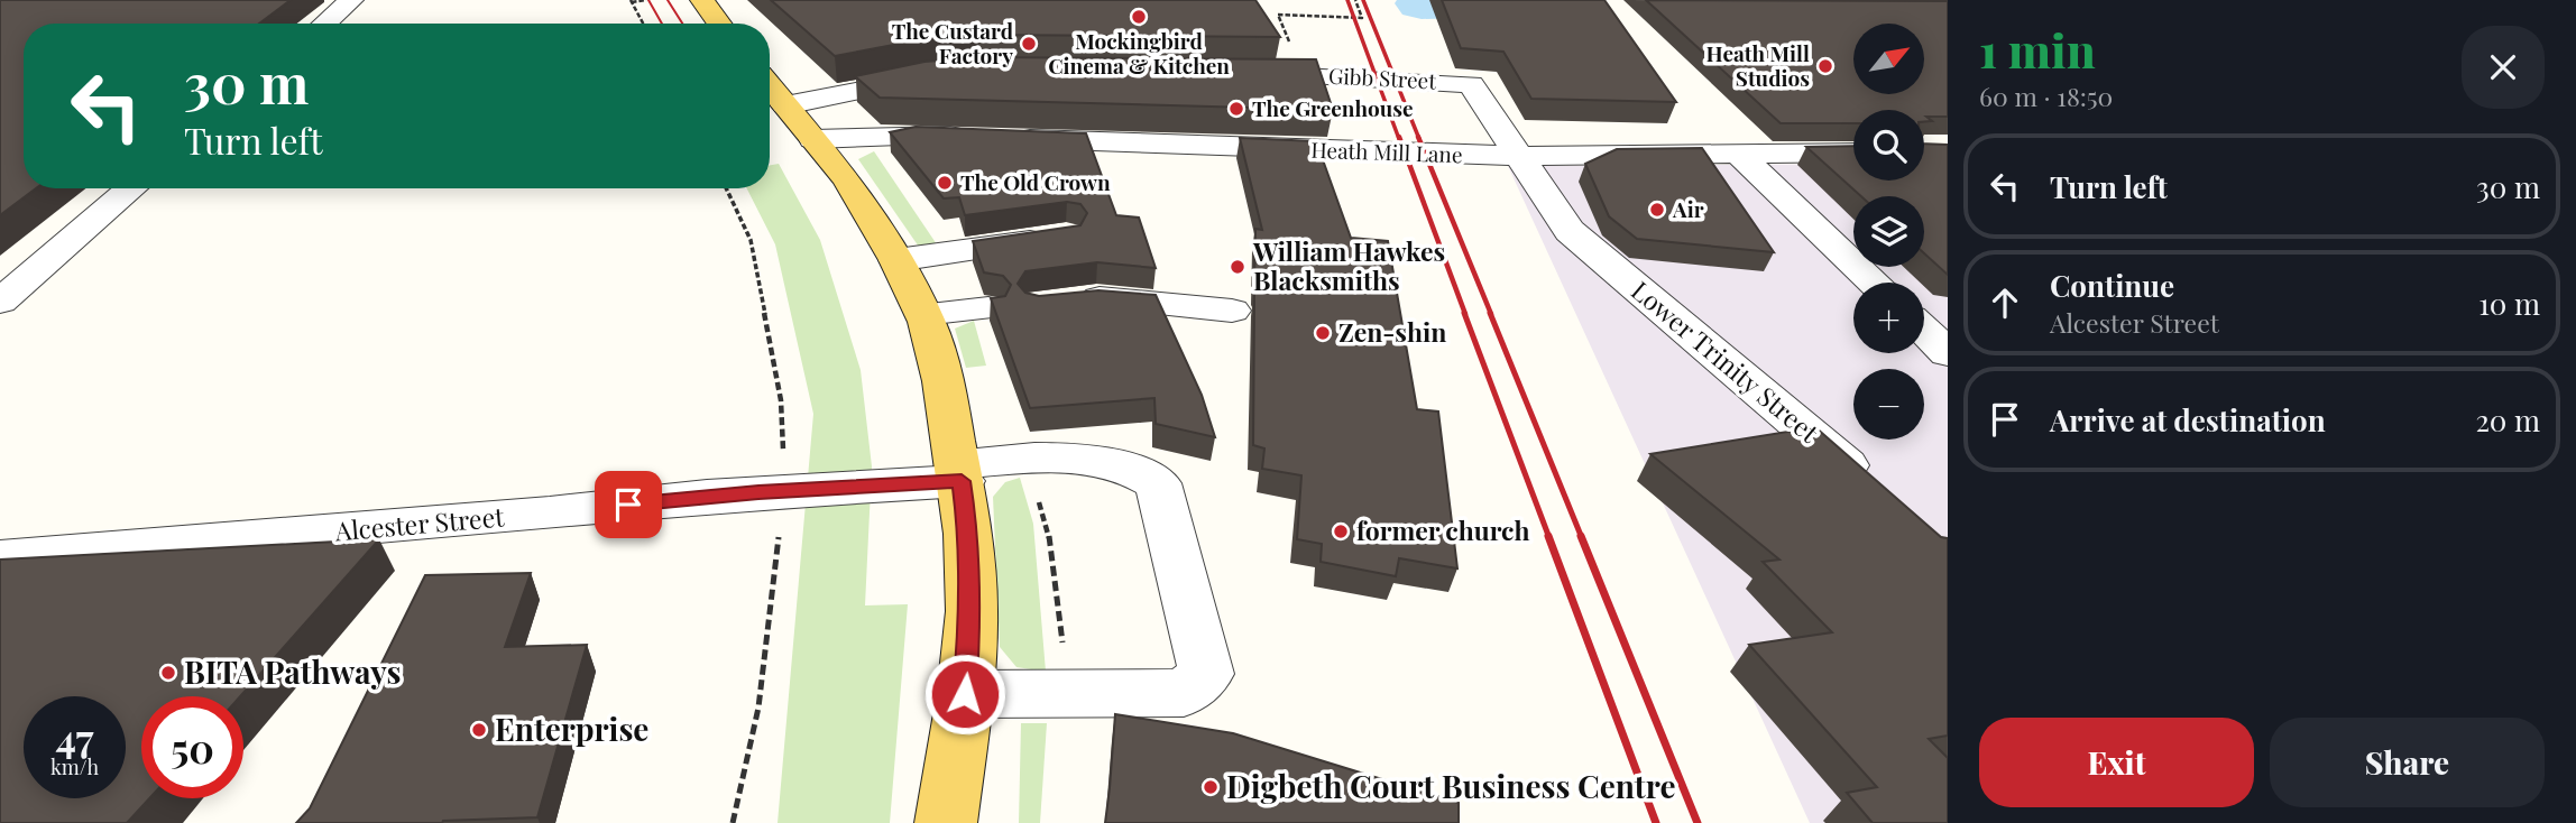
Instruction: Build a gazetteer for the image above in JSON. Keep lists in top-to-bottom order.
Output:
{
  "streets": {
    "street": [
      "Gibb Street",
      "Heath Mill Lane",
      "Lower Trinity Street",
      "Alcester Street"
    ]
  },
  "crossings": [
    ["Gibb Street", "Heath Mill Lane"],
    ["Gibb Street", "Lower Trinity Street"],
    ["Heath Mill Lane", "Lower Trinity Street"]
  ],
  "places": [
    "Mockingbird Cinema & Kitchen",
    "The Custard Factory",
    "Heath Mill Studios",
    "The Greenhouse",
    "The Old Crown",
    "Air",
    "William Hawkes Blacksmiths",
    "Zen-shin",
    "former church",
    "BITA Pathways",
    "Enterprise",
    "Digbeth Court Business Centre"
  ],
  "north": "top right",
  "page": {
    "heading": ["1 min", "60 m · 18:50"],
    "map_buttons": ["+", "−"],
    "turn": ["30 m", "Turn left"],
    "list": [
      {
        "name": "Turn left",
        "value": "30 m"
      },
      {
        "name": "Continue",
        "note": "Alcester Street",
        "value": "10 m"
      },
      {
        "name": "Arrive at destination",
        "value": "20 m"
      }
    ],
    "speed": "47 km/h",
    "limit": "50",
    "buttons": ["Exit", "Share"]
  }
}
